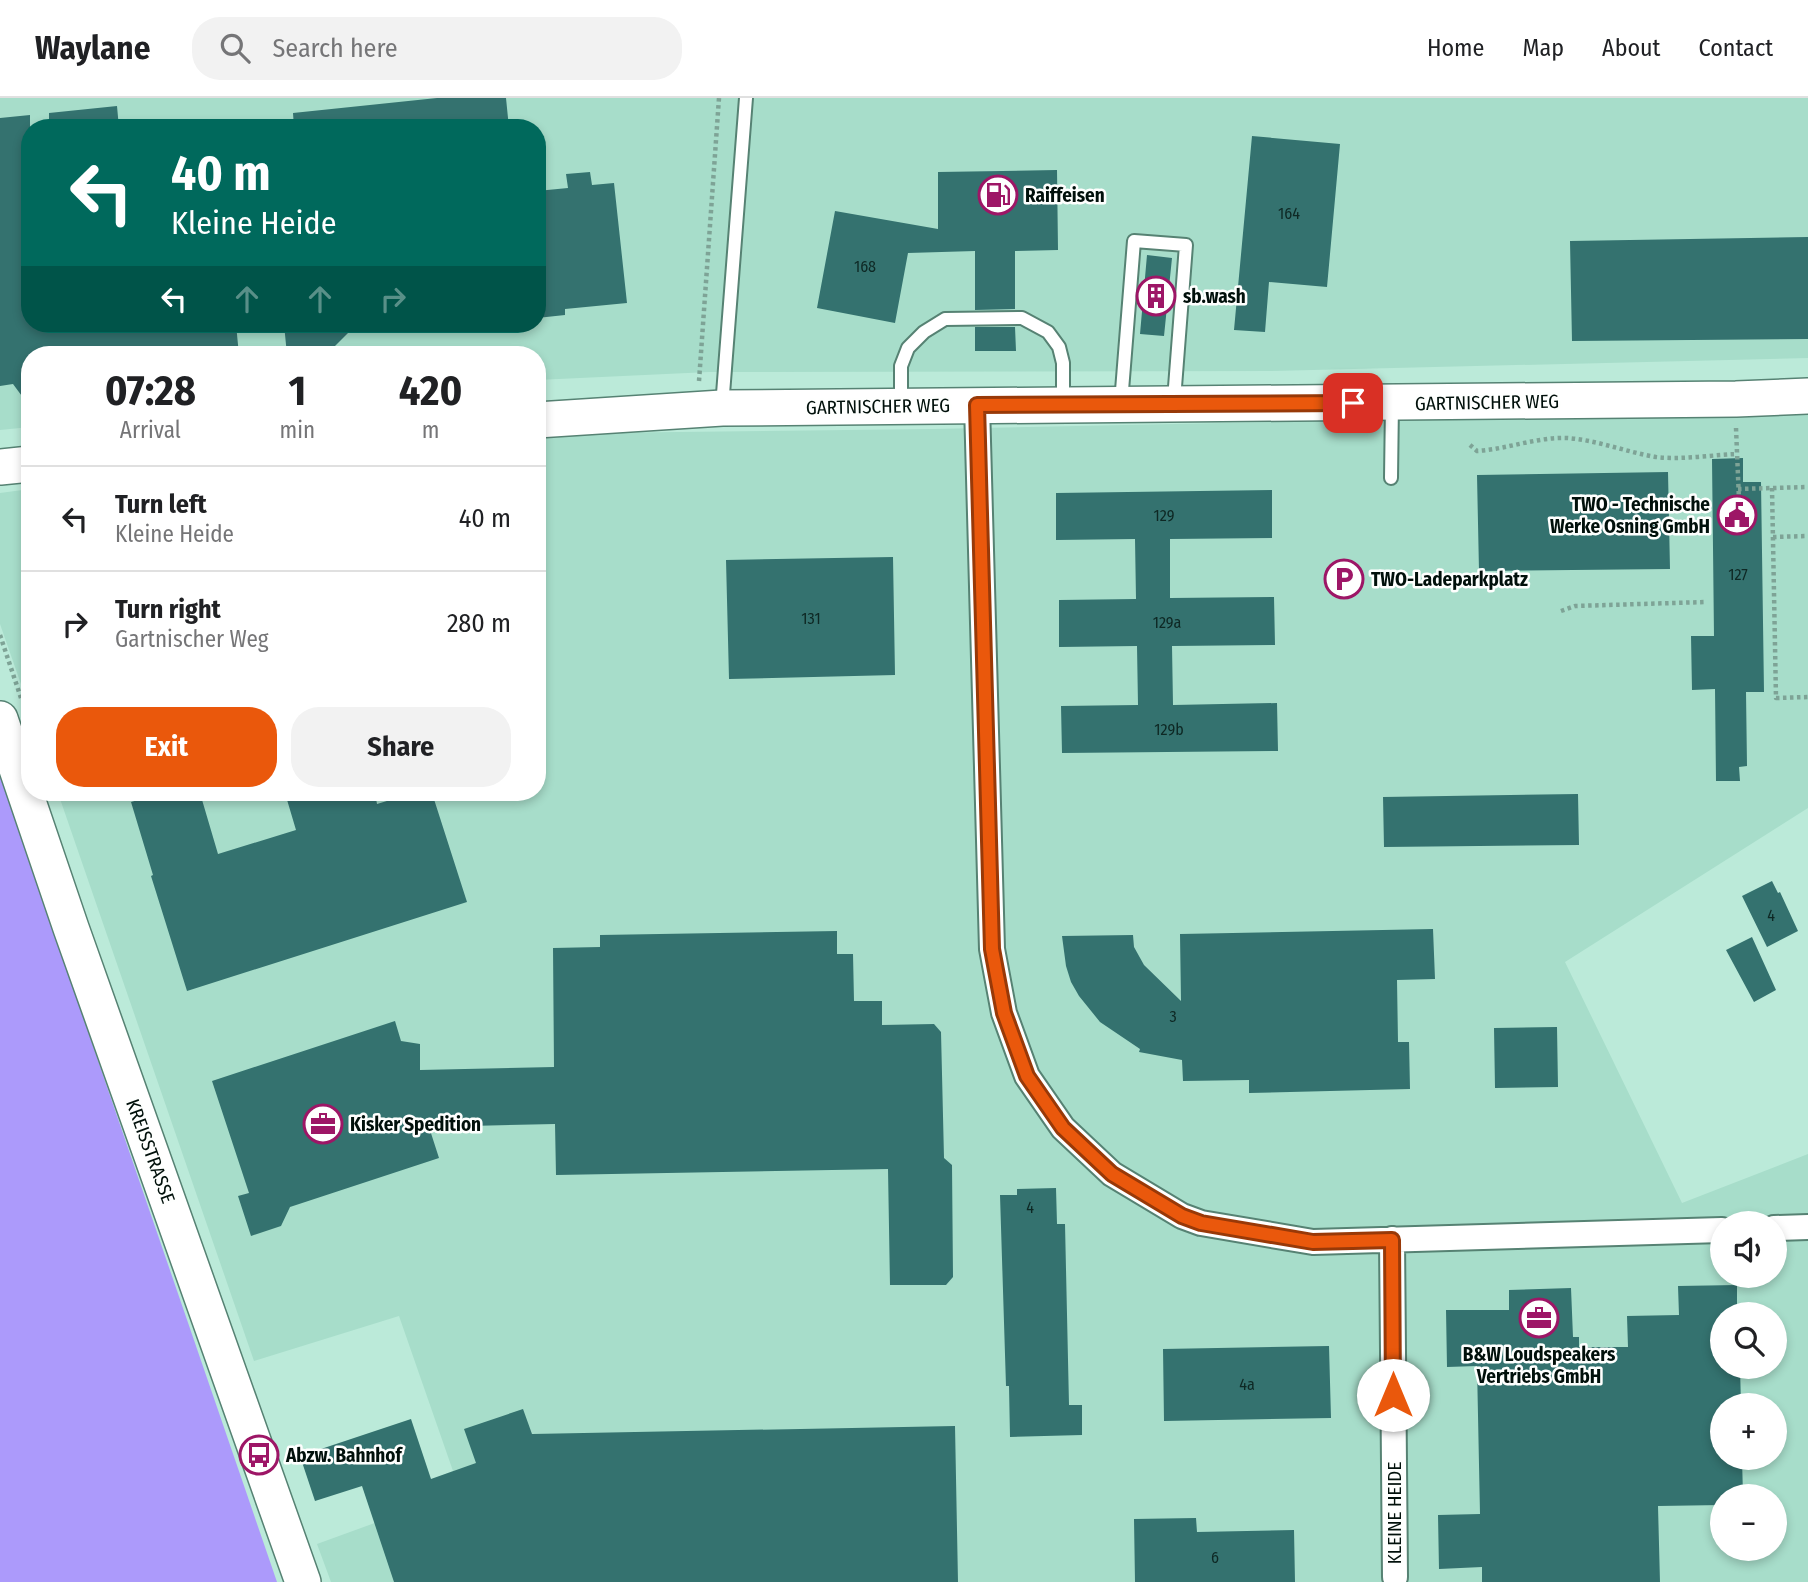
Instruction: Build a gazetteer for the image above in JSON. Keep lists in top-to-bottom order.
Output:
{
  "streets": {
    "street": ["GARTNISCHER WEG", "KREISSTRASSE", "KLEINE HEIDE"]
  },
  "places": {
    "fuel station": ["Raiffeisen"],
    "building": ["sb.wash"],
    "public building": ["TWO - Technische Werke Osning GmbH"],
    "parking": ["TWO-Ladeparkplatz"],
    "office": ["Kisker Spedition", "B&W Loudspeakers Vertriebs GmbH"],
    "bus stop": ["Abzw. Bahnhof"]
  },
  "house_numbers": [
    "164",
    "168",
    "129",
    "127",
    "131",
    "129a",
    "129b",
    "4",
    "3",
    "4",
    "4a",
    "6"
  ],
  "page": {
    "header": "Waylane",
    "search": "Search here",
    "nav": [
      "Home",
      "Map",
      "About",
      "Contact"
    ],
    "turn": ["40 m", "Kleine Heide"],
    "eta": [
      "07:28",
      "Arrival",
      "1",
      "min",
      "420",
      "m"
    ],
    "list": [
      {
        "name": "Turn left",
        "note": "Kleine Heide",
        "value": "40 m"
      },
      {
        "name": "Turn right",
        "note": "Gartnischer Weg",
        "value": "280 m"
      }
    ],
    "buttons": ["Exit", "Share"],
    "map_buttons": ["+", "−"]
  }
}
